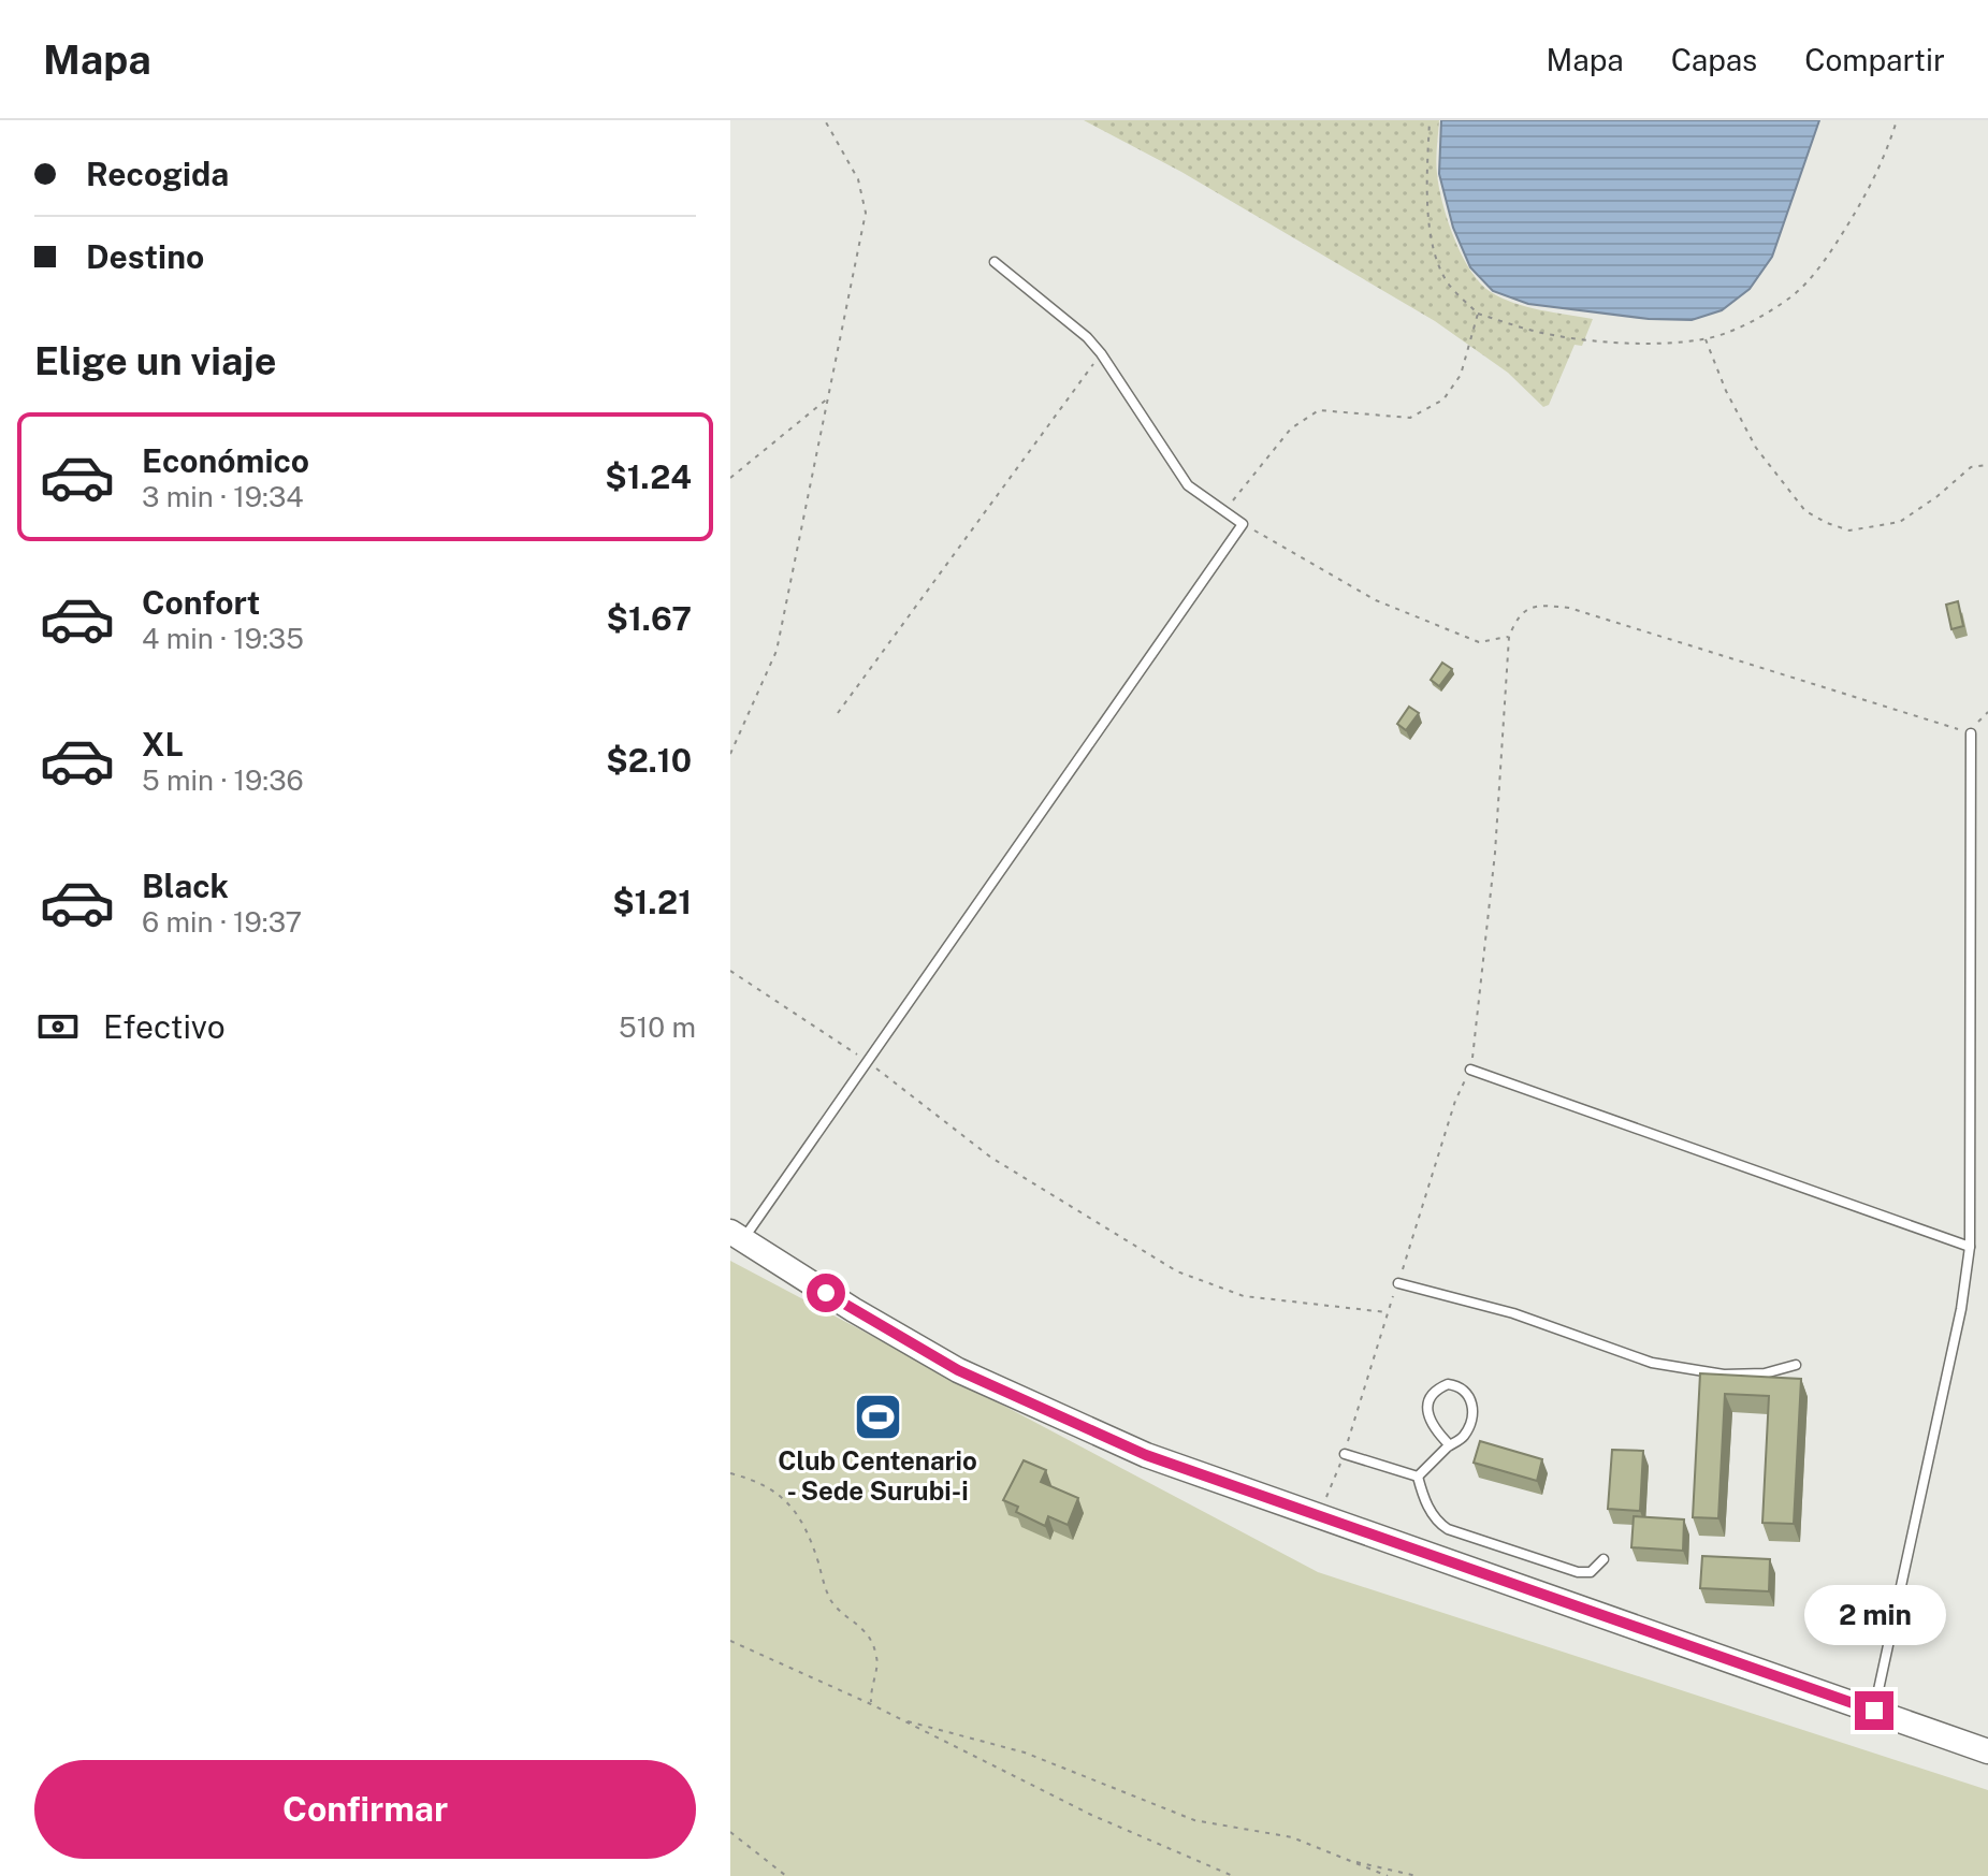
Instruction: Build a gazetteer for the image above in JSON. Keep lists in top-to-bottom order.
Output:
{
  "places": {
    "sports": ["Club Centenario - Sede Surubi-i"]
  },
  "page": {
    "header": "Mapa",
    "nav": ["Mapa", "Capas", "Compartir"],
    "banner": ["Recogida", "Destino"],
    "heading": "Elige un viaje",
    "list": [
      {
        "name": "Económico",
        "note": "3 min · 19:34",
        "value": "$1.24"
      },
      {
        "name": "Confort",
        "note": "4 min · 19:35",
        "value": "$1.67"
      },
      {
        "name": "XL",
        "note": "5 min · 19:36",
        "value": "$2.10"
      },
      {
        "name": "Black",
        "note": "6 min · 19:37",
        "value": "$1.21"
      }
    ],
    "pay": ["Efectivo", "510 m"],
    "bubble": "2 min",
    "buttons": "Confirmar"
  }
}
